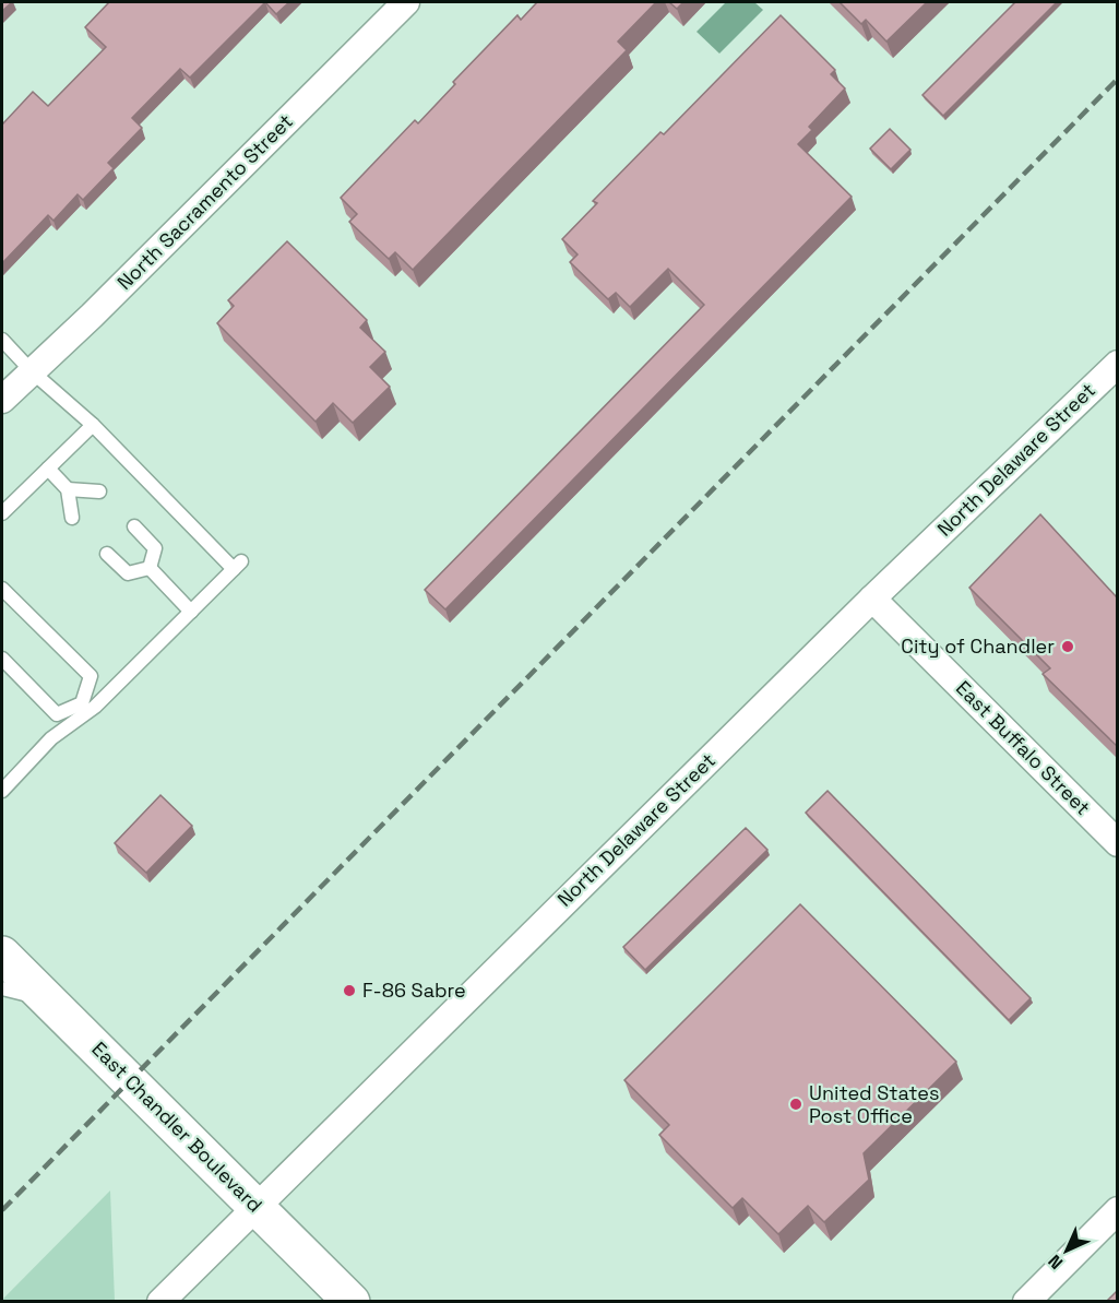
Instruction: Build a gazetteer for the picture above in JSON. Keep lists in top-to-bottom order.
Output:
{
  "streets": {
    "main road": ["East Chandler Boulevard"],
    "street": ["North Sacramento Street", "North Delaware Street", "East Buffalo Street"]
  },
  "crossings": [
    ["North Delaware Street", "East Buffalo Street"],
    ["North Delaware Street", "East Chandler Boulevard"]
  ],
  "places": ["City of Chandler", "F-86 Sabre", "United States Post Office"],
  "north": "bottom left"
}
